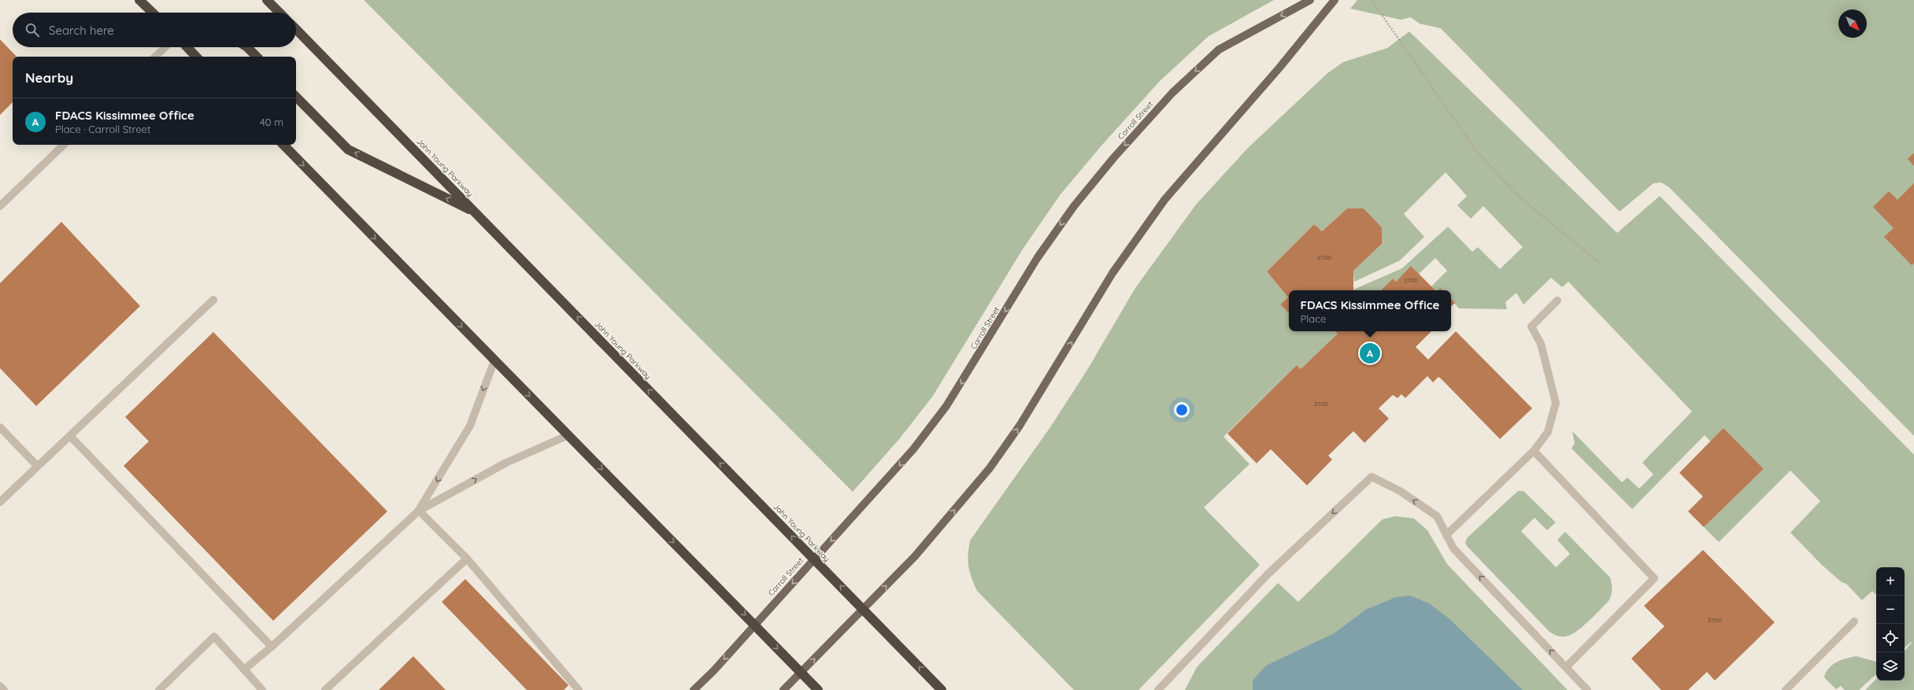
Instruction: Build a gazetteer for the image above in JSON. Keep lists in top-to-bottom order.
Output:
{
  "streets": {
    "highway": ["John Young Parkway"],
    "main road": ["Carroll Street"]
  },
  "crossings": [
    ["Carroll Street", "John Young Parkway"]
  ],
  "one_way": ["John Young Parkway"],
  "house_numbers": [
    "2700",
    "2700",
    "2700",
    "2700"
  ],
  "north": "bottom right",
  "page": {
    "search": "Search here",
    "heading": "Nearby",
    "list": [
      {
        "mark": "A",
        "name": "FDACS Kissimmee Office",
        "note": "Place · Carroll Street",
        "value": "40 m"
      }
    ],
    "popup": ["FDACS Kissimmee Office", "Place"],
    "pins": "A",
    "map_buttons": ["+", "−"]
  }
}
